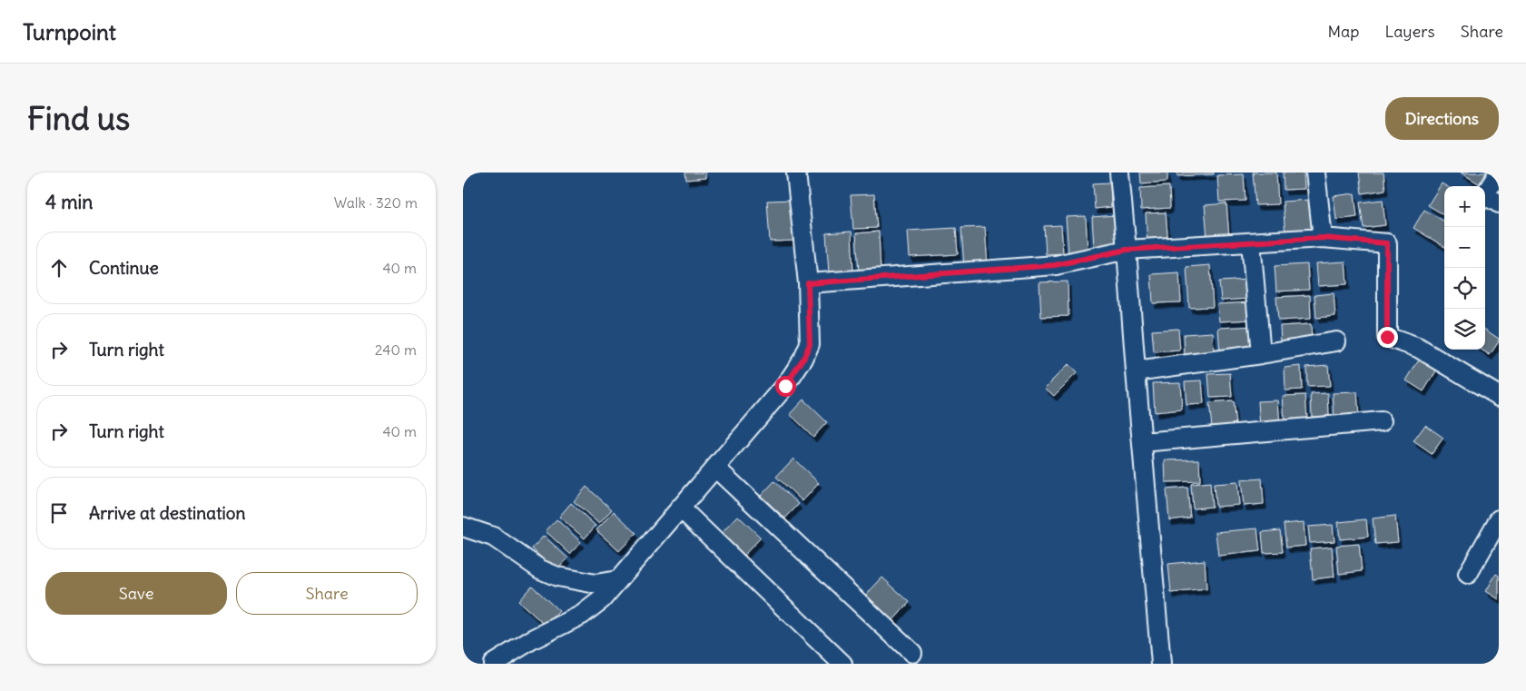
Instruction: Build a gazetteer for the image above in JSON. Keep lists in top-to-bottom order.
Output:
{
  "page": {
    "header": "Turnpoint",
    "nav": ["Map", "Layers", "Share"],
    "buttons": [
      "Directions",
      ["Save", "Share"]
    ],
    "title": "Find us",
    "heading": ["4 min", "Walk · 320 m"],
    "map_buttons": ["+", "−"],
    "list": [
      ["Continue", "40 m"],
      ["Turn right", "240 m"],
      ["Turn right", "40 m"],
      "Arrive at destination"
    ]
  }
}
